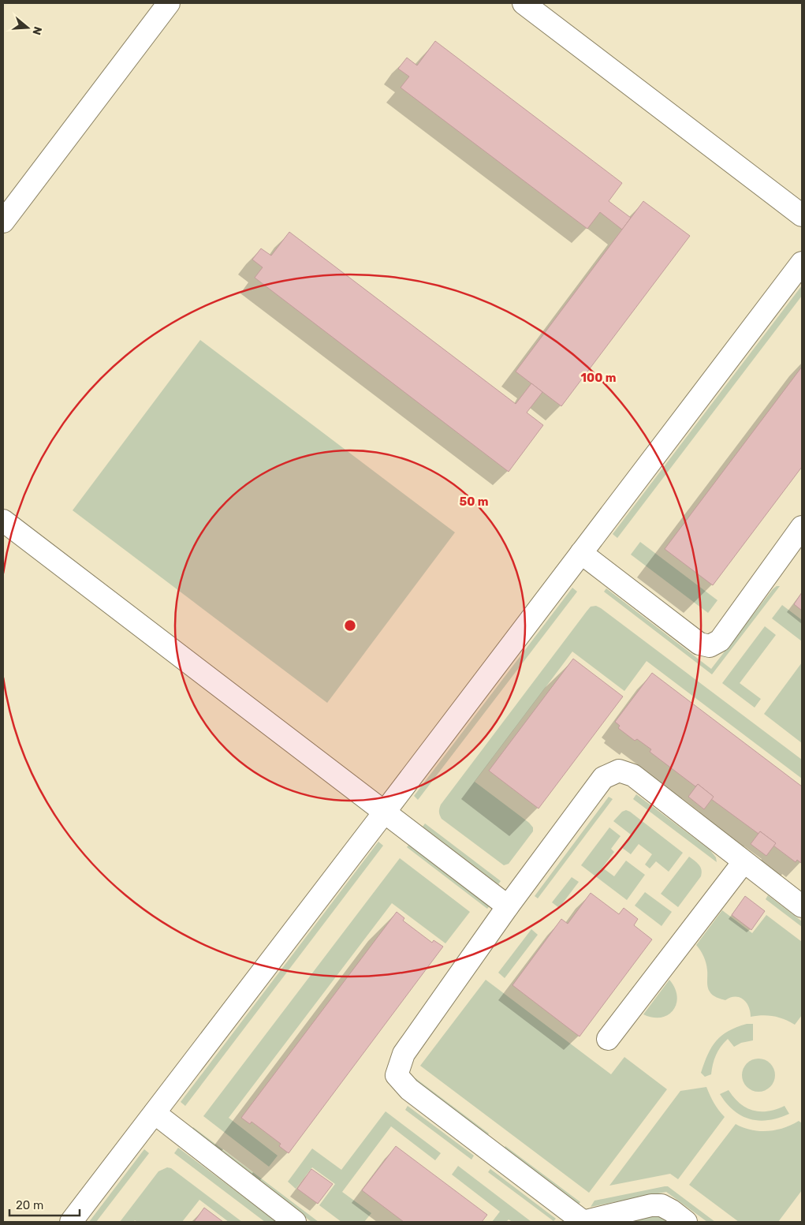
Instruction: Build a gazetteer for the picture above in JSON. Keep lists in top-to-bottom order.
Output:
{
  "scale_bar": "20 m",
  "north": "right",
  "rings": ["100 m", "50 m"]
}
